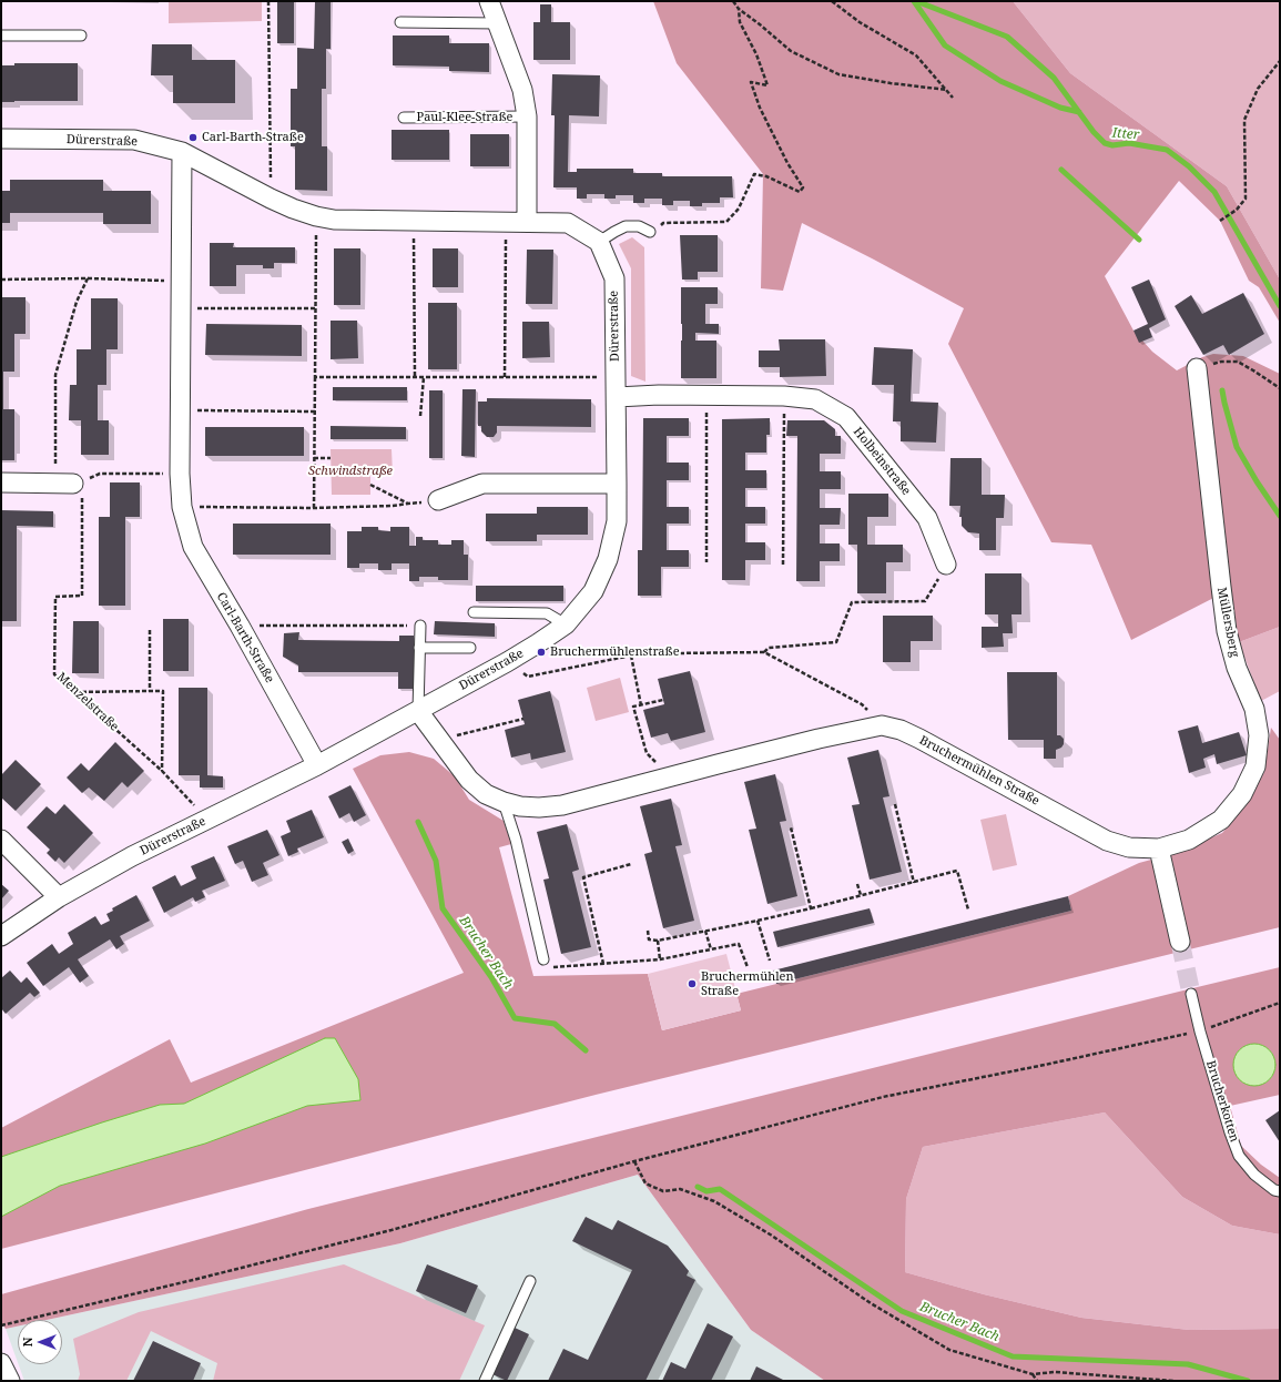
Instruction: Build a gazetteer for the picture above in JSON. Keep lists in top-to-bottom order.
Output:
{
  "streets": {
    "street": [
      "Paul-Klee-Straße",
      "Dürerstraße",
      "Holbeinstraße",
      "Müllersberg",
      "Carl-Barth-Straße",
      "Bruchermühlen Straße"
    ],
    "lane": ["Brucherkotten"],
    "path": ["Menzelstraße"]
  },
  "crossings": [
    ["Paul-Klee-Straße", "Dürerstraße"],
    ["Dürerstraße", "Holbeinstraße"],
    ["Dürerstraße", "Carl-Barth-Straße"],
    ["Dürerstraße", "Bruchermühlen Straße"],
    ["Müllersberg", "Bruchermühlen Straße"]
  ],
  "water": ["Itter", "Brucher Bach"],
  "parks": ["Schwindstraße"],
  "places": ["Carl-Barth-Straße", "Bruchermühlenstraße", "Bruchermühlen Straße"],
  "north": "left"
}
